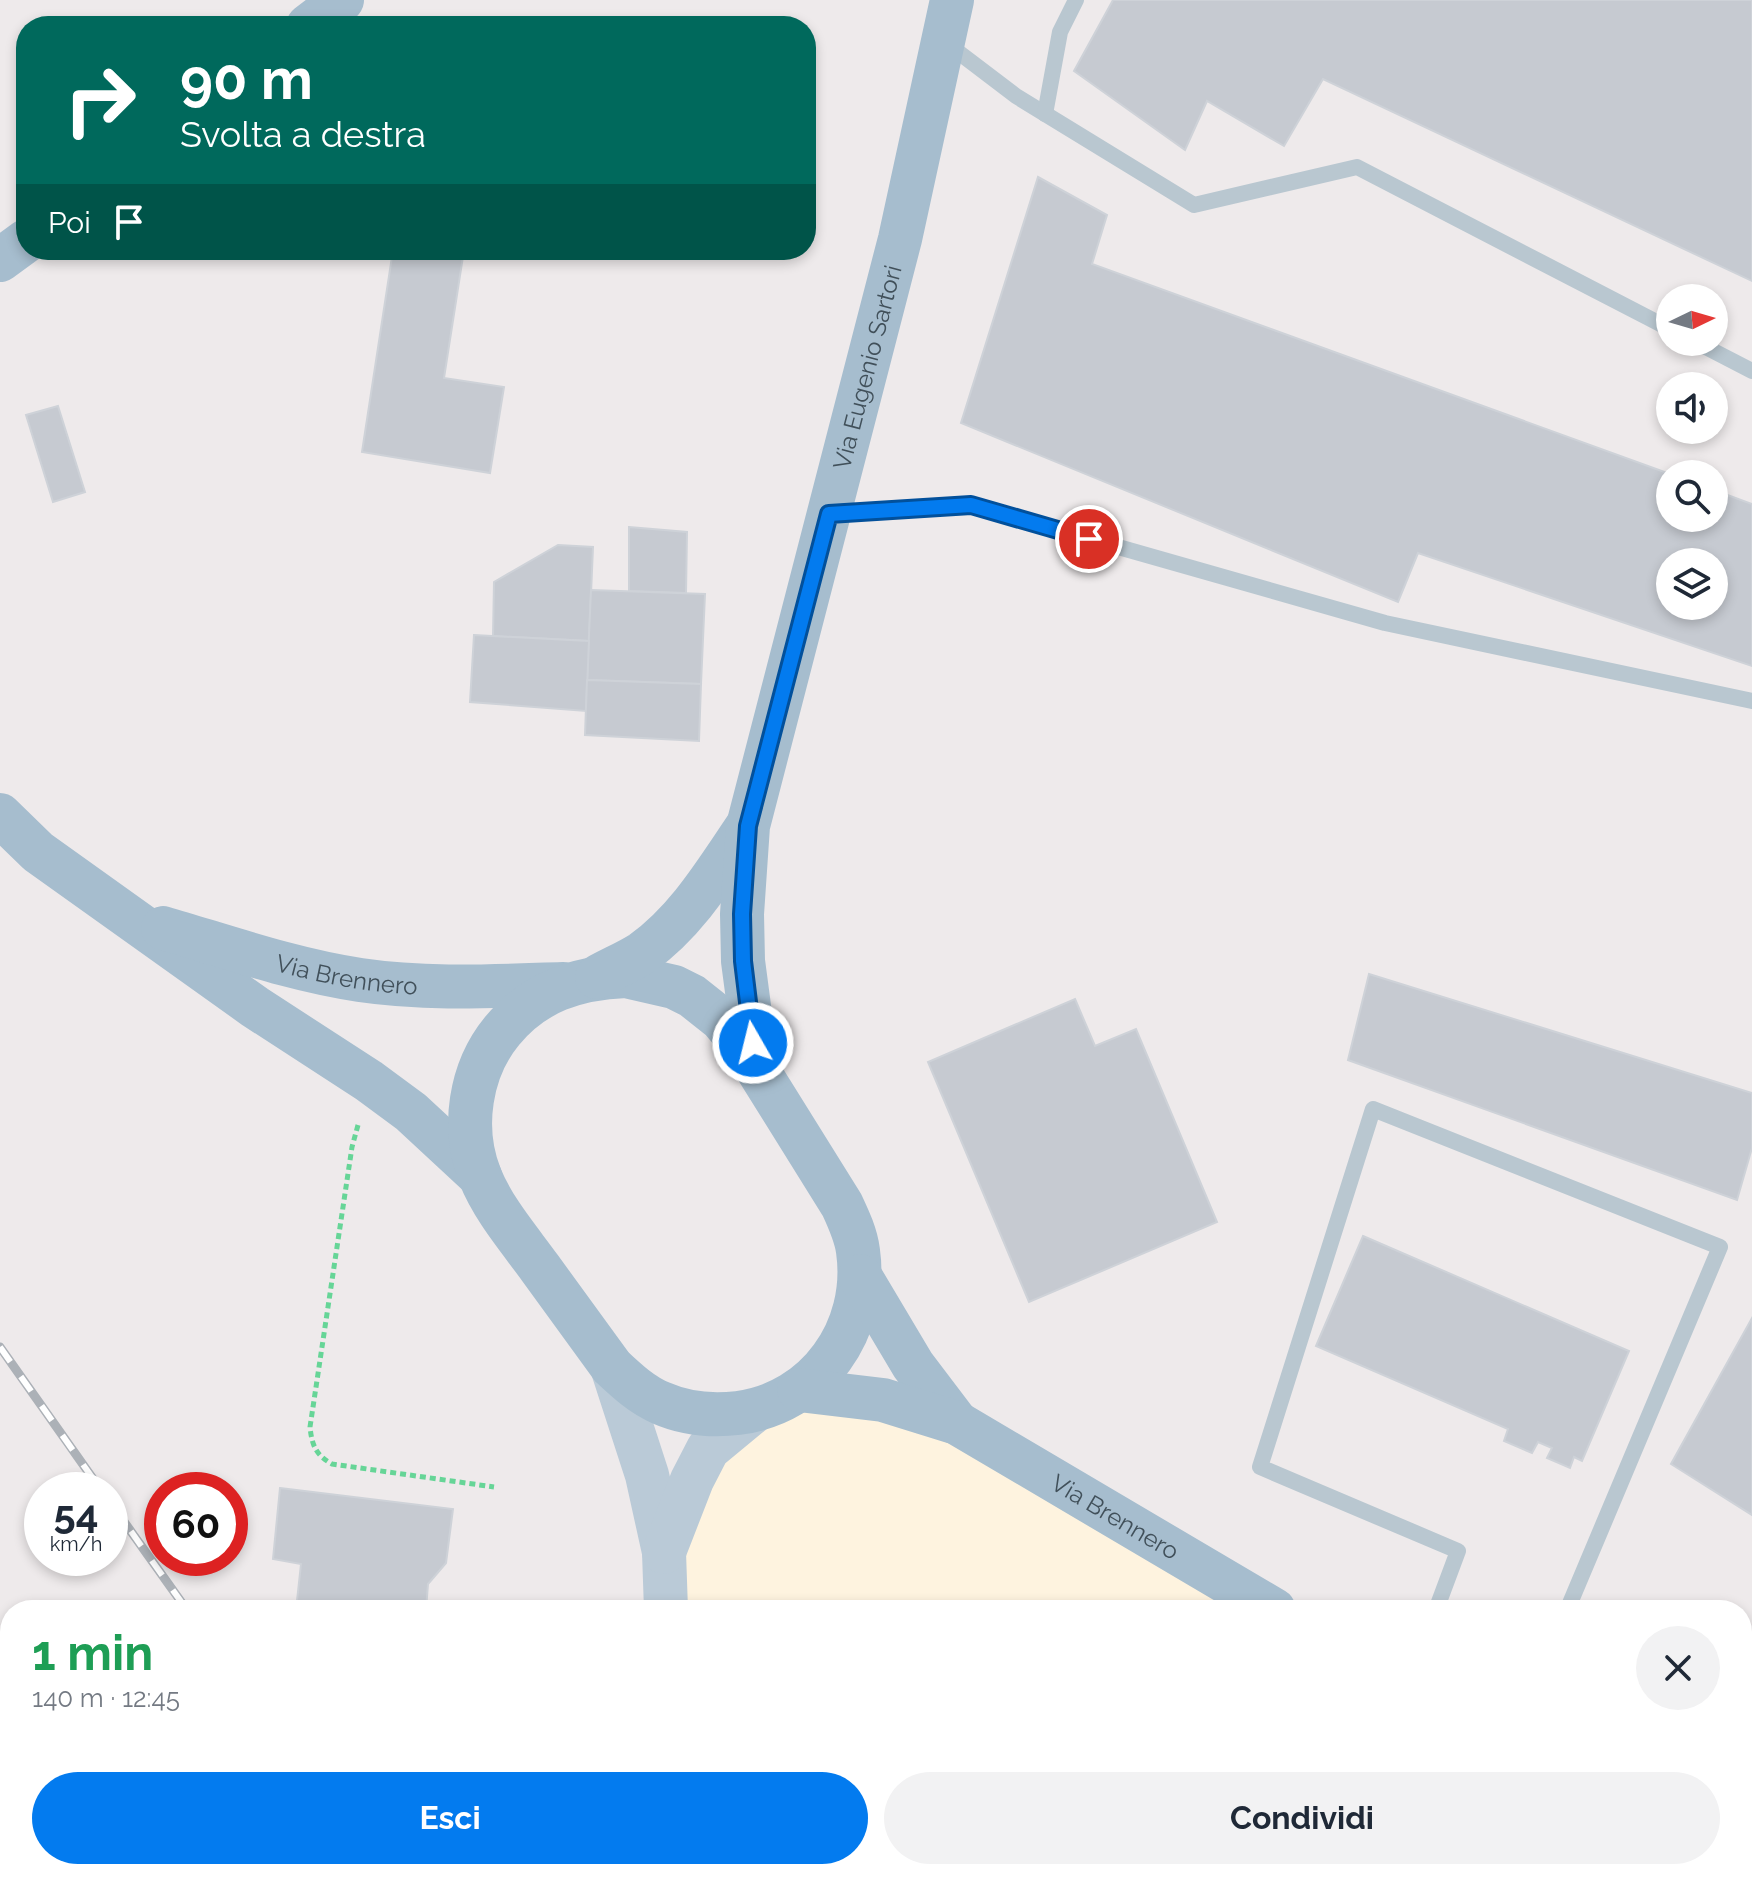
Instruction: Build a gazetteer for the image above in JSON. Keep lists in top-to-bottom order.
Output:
{
  "streets": {
    "main road": ["Via Eugenio Sartori", "Via Brennero"]
  },
  "crossings": [
    ["Via Eugenio Sartori", "Via Brennero"]
  ],
  "north": "right",
  "page": {
    "turn": ["90 m", "Svolta a destra"],
    "then": "Poi",
    "speed": "54 km/h",
    "limit": "60",
    "heading": ["1 min", "140 m · 12:45"],
    "buttons": ["Esci", "Condividi"]
  }
}
